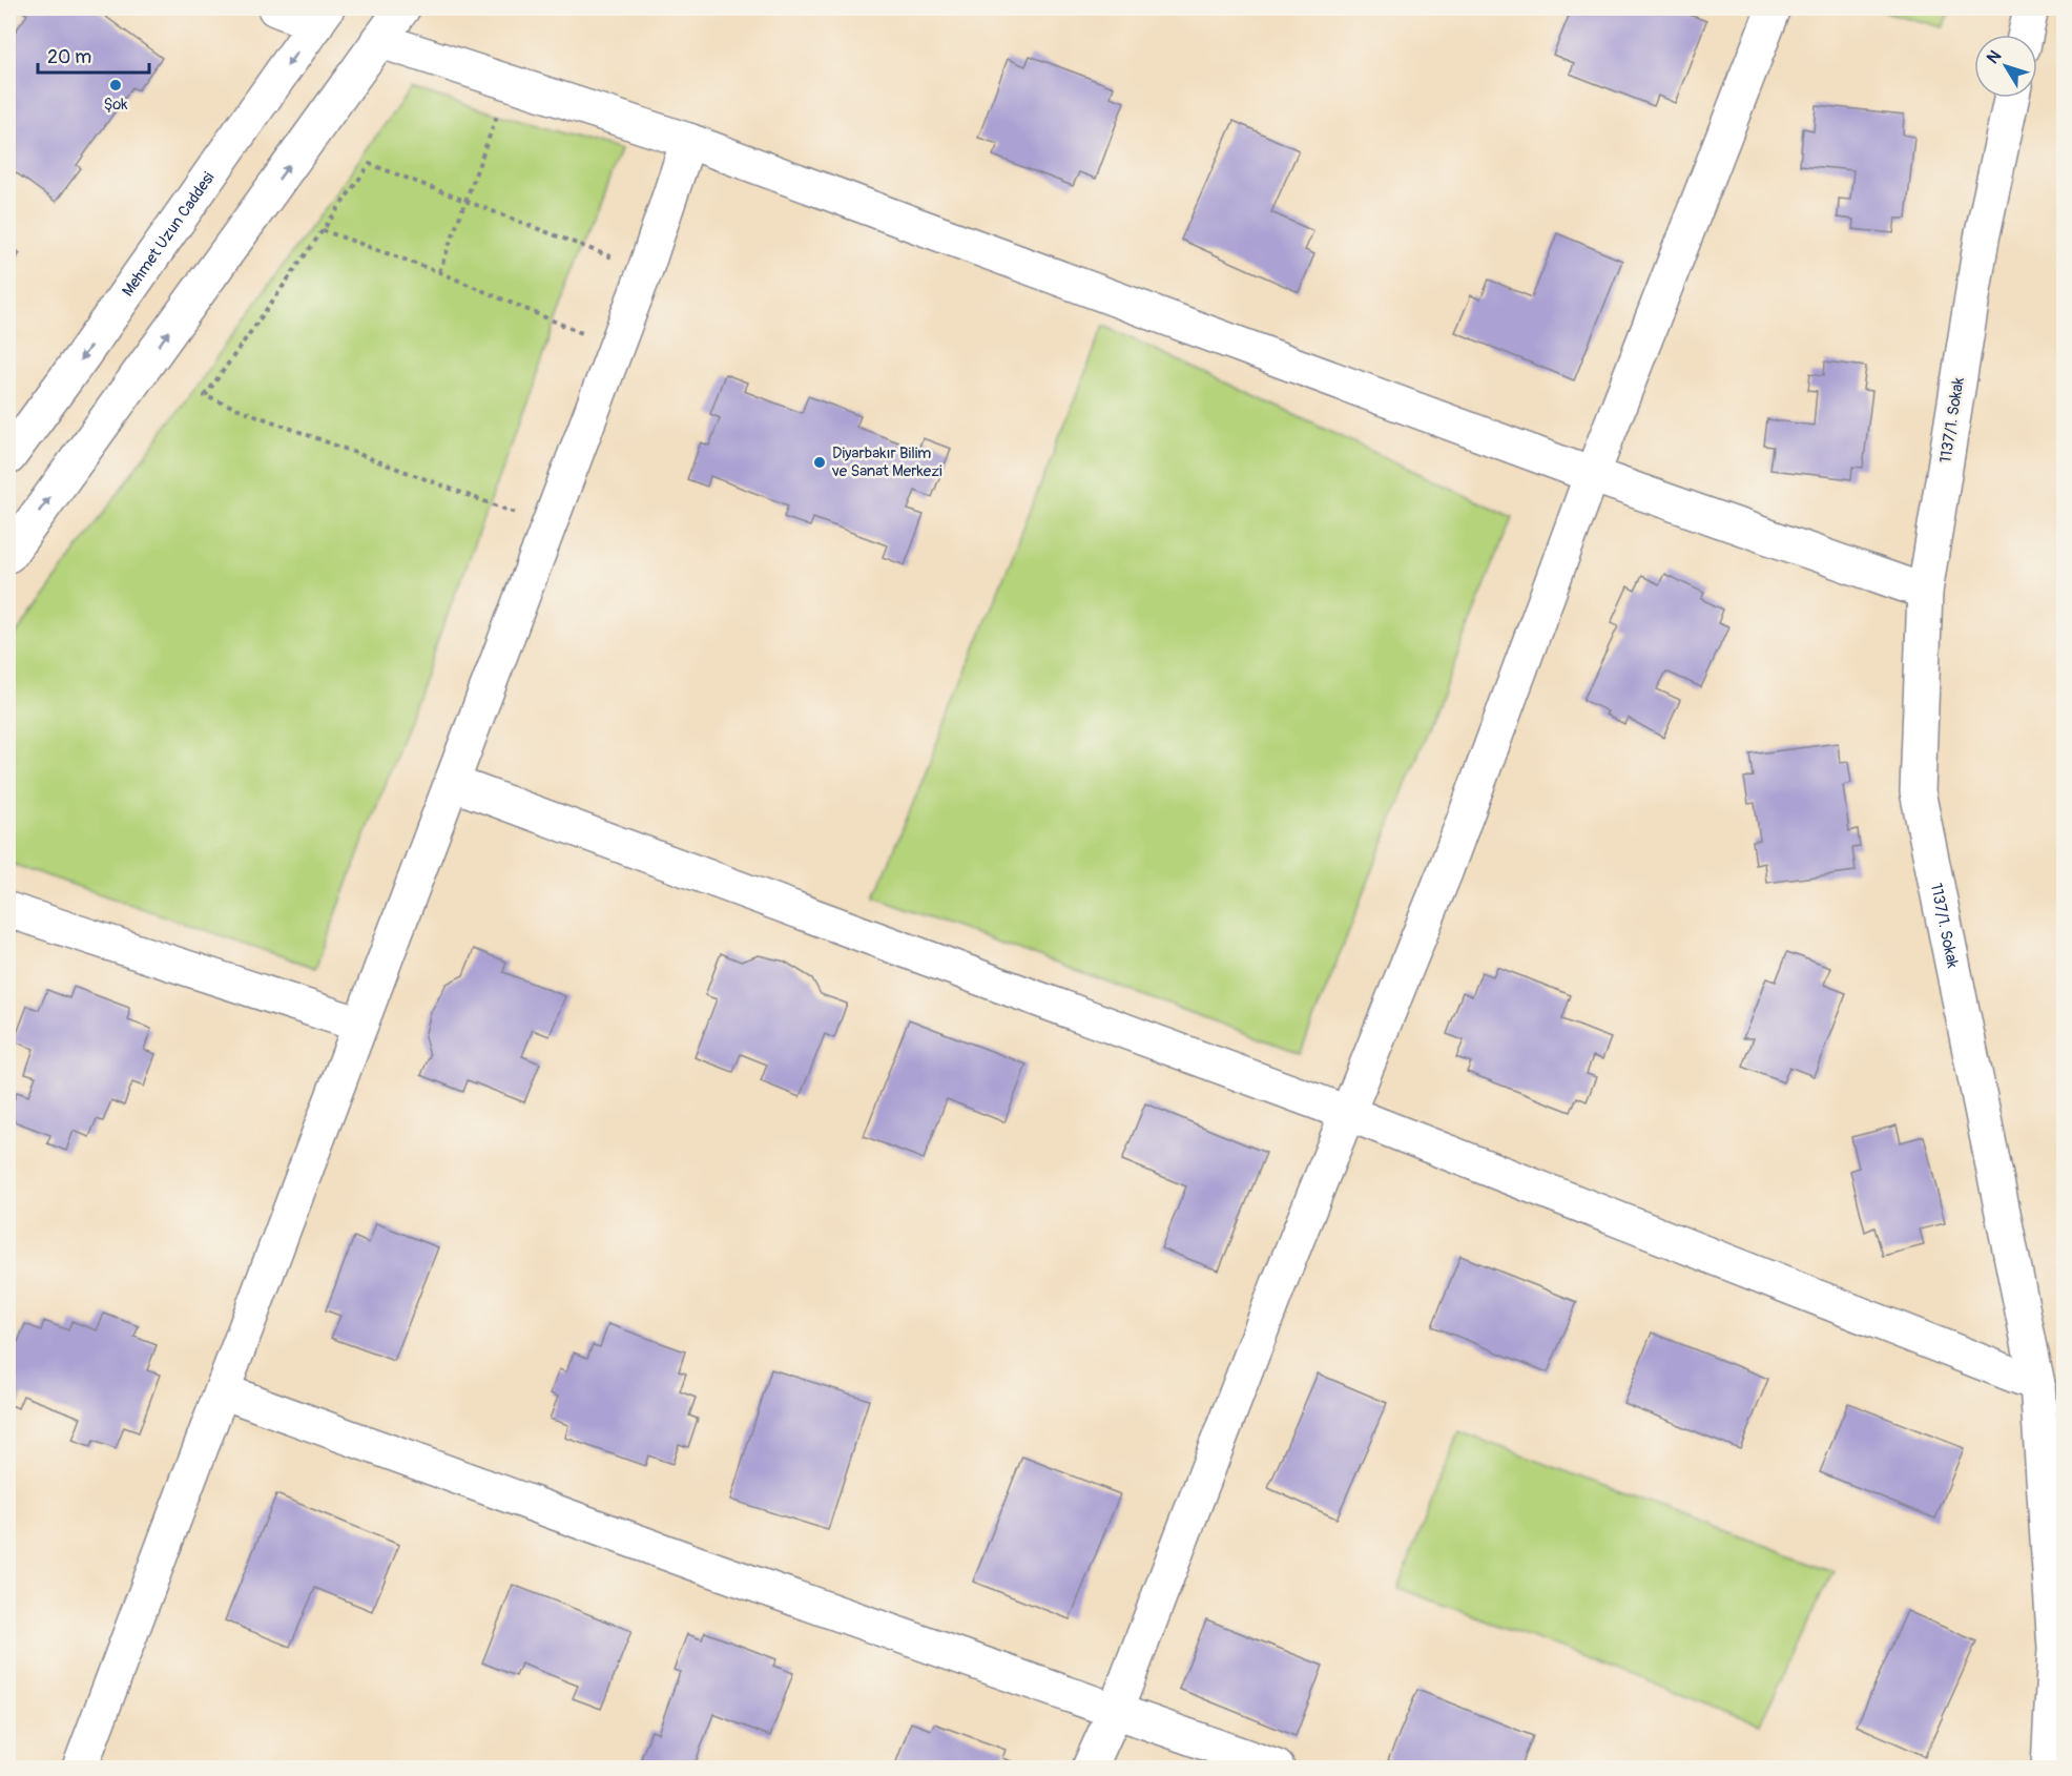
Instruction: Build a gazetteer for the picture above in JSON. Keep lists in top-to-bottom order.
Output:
{
  "streets": {
    "street": ["Mehmet Uzun Caddesi", "1137/1. Sokak"]
  },
  "places": ["Şok", "Diyarbakır Bilim ve Sanat Merkezi"],
  "scale_bar": "20 m",
  "north": "top left"
}
